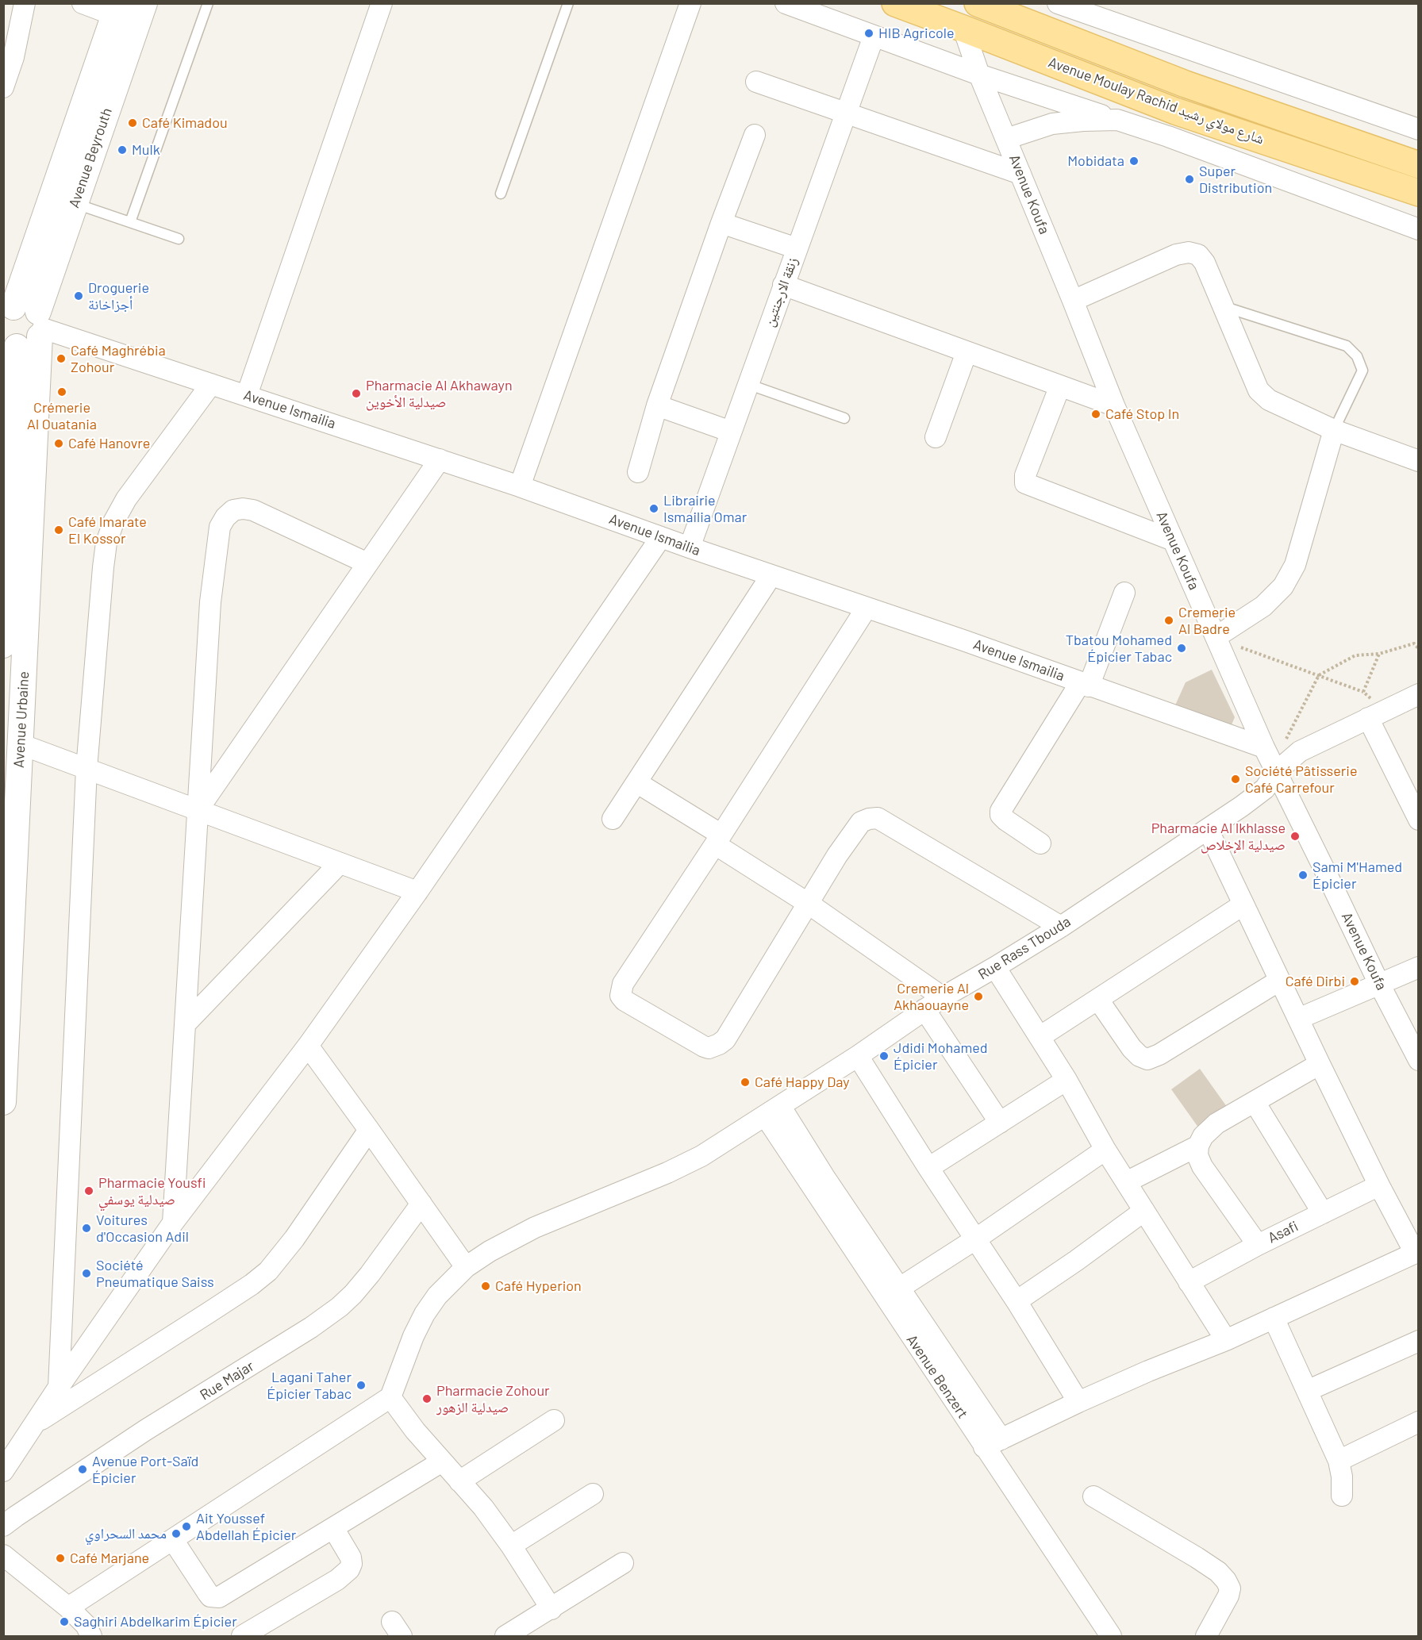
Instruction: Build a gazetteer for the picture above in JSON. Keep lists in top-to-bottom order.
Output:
{
  "streets": {
    "main road": ["Avenue Moulay Rachid شارع مولاي رشيد"],
    "street": [
      "Avenue Beyrouth",
      "Avenue Koufa",
      "زنقة الارجنتين",
      "Avenue Ismailia",
      "Avenue Urbaine",
      "Rue Rass Tbouda",
      "Asafi",
      "Avenue Benzert",
      "Rue Majar"
    ]
  },
  "crossings": [
    ["Avenue Moulay Rachid شارع مولاي رشيد", "Avenue Koufa"],
    ["Avenue Beyrouth", "Avenue Ismailia"],
    ["Avenue Beyrouth", "Avenue Urbaine"],
    ["Avenue Koufa", "Avenue Ismailia"],
    ["Avenue Koufa", "Rue Rass Tbouda"],
    ["زنقة الارجنتين", "Avenue Ismailia"],
    ["Avenue Ismailia", "Avenue Urbaine"],
    ["Rue Rass Tbouda", "Avenue Benzert"]
  ],
  "places": [
    "HIB Agricole",
    "Café Kimadou",
    "Mulk",
    "Mobidata",
    "Super Distribution",
    "Droguerie أجزاخانة",
    "Café Maghrébia Zohour",
    "Crémerie Al Ouatania",
    "Pharmacie Al Akhawayn صيدلية الأخوين",
    "Café Stop In",
    "Café Hanovre",
    "Librairie Ismailia Omar",
    "Café Imarate El Kossor",
    "Cremerie Al Badre",
    "Tbatou Mohamed Épicier Tabac",
    "Société Pâtisserie Café Carrefour",
    "Pharmacie Al Ikhlasse صيدلية الإخلاص",
    "Sami M'Hamed Épicier",
    "Café Dirbi",
    "Cremerie Al Akhaouayne",
    "Jdidi Mohamed Épicier",
    "Café Happy Day",
    "Pharmacie Yousfi صيدلية يوسفي",
    "Voitures d'Occasion Adil",
    "Société Pneumatique Saiss",
    "Café Hyperion",
    "Lagani Taher Épicier Tabac",
    "Pharmacie Zohour صيدلية الزهور",
    "Avenue Port-Saïd Épicier",
    "Ait Youssef Abdellah Épicier",
    "محمد السحراوي",
    "Café Marjane",
    "Saghiri Abdelkarim Épicier"
  ]
}
